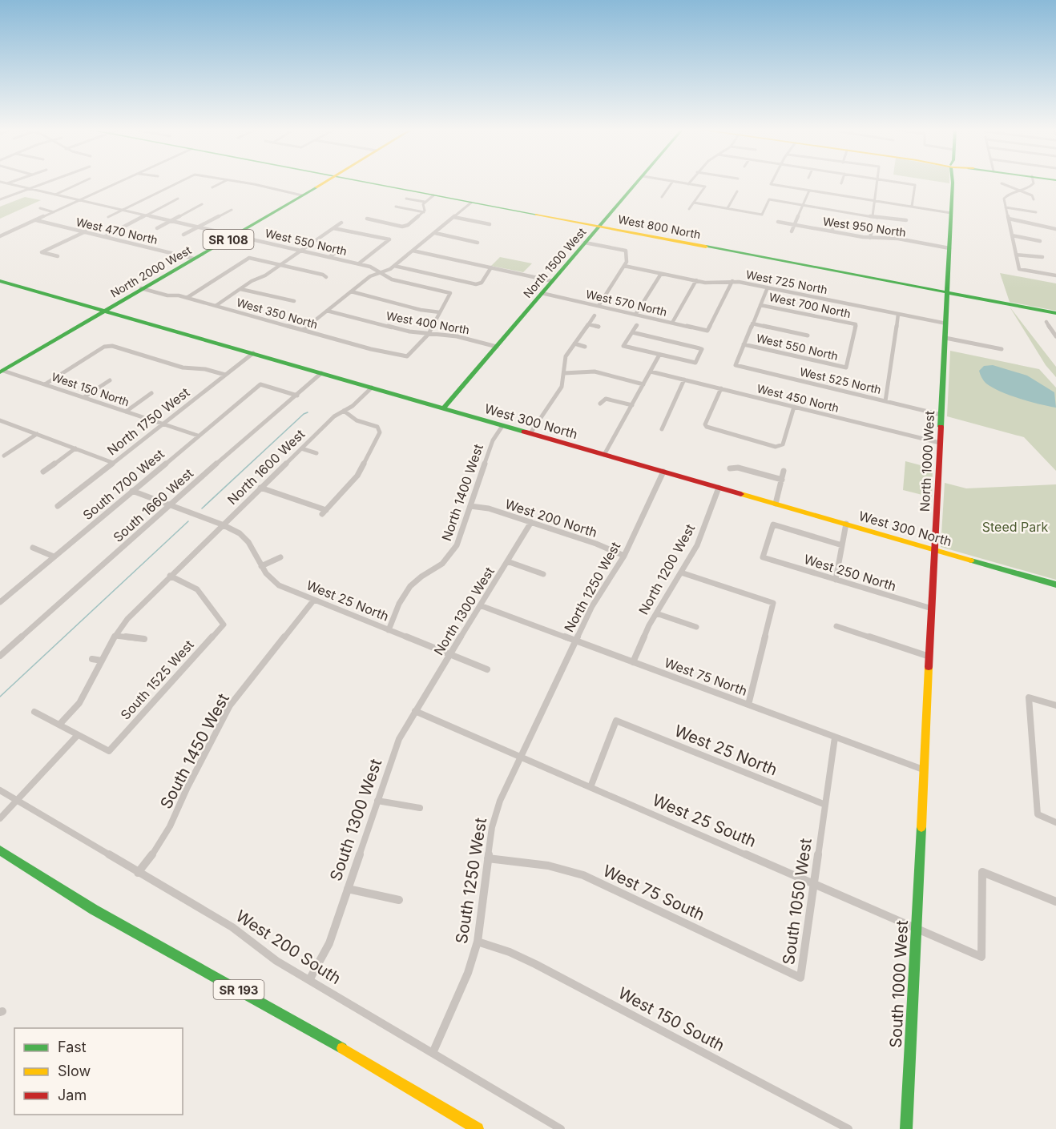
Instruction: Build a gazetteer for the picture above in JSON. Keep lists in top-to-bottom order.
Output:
{
  "streets": {
    "street": [
      "West 800 North",
      "West 950 North",
      "West 470 North",
      "SR 108",
      "West 550 North",
      "North 1500 West",
      "North 2000 West",
      "West 725 North",
      "West 570 North",
      "West 700 North",
      "West 350 North",
      "West 400 North",
      "West 525 North",
      "West 150 North",
      "West 450 North",
      "North 1750 West",
      "West 300 North",
      "North 1000 West",
      "North 1600 West",
      "South 1700 West",
      "North 1400 West",
      "South 1660 West",
      "West 200 North",
      "North 1200 West",
      "West 250 North",
      "North 1250 West",
      "West 25 North",
      "North 1300 West",
      "West 75 North",
      "South 1525 West",
      "South 1450 West",
      "South 1300 West",
      "West 25 South",
      "South 1250 West",
      "West 75 South",
      "South 1050 West",
      "West 200 South",
      "South 1000 West",
      "SR 193",
      "West 150 South"
    ]
  },
  "crossings": [
    ["West 800 North", "North 1500 West"],
    ["West 800 North", "North 1000 West"],
    ["West 950 North", "North 1000 West"],
    ["West 470 North", "North 2000 West"],
    ["West 550 North", "North 2000 West"],
    ["West 550 North", "West 700 North"],
    ["West 550 North", "West 525 North"],
    ["North 1500 West", "West 570 North"],
    ["North 1500 West", "West 400 North"],
    ["North 1500 West", "West 300 North"],
    ["North 2000 West", "West 350 North"],
    ["North 2000 West", "West 150 North"],
    ["North 2000 West", "West 300 North"],
    ["West 725 North", "West 570 North"],
    ["West 725 North", "North 1000 West"],
    ["West 350 North", "West 400 North"],
    ["West 525 North", "North 1000 West"],
    ["West 150 North", "North 1750 West"],
    ["West 150 North", "South 1700 West"],
    ["West 450 North", "North 1000 West"],
    ["North 1750 West", "West 300 North"],
    ["West 300 North", "North 1000 West"],
    ["West 300 North", "North 1600 West"],
    ["West 300 North", "North 1400 West"],
    ["West 300 North", "South 1660 West"],
    ["West 300 North", "North 1200 West"],
    ["West 300 North", "North 1250 West"],
    ["North 1000 West", "West 250 North"],
    ["North 1000 West", "West 75 North"],
    ["North 1000 West", "South 1000 West"],
    ["North 1600 West", "West 25 North"],
    ["North 1600 West", "South 1525 West"],
    ["South 1700 West", "South 1660 West"],
    ["South 1700 West", "West 25 North"],
    ["North 1400 West", "West 200 North"],
    ["North 1400 West", "West 25 North"],
    ["South 1660 West", "West 25 North"],
    ["West 200 North", "North 1250 West"],
    ["West 200 North", "North 1300 West"],
    ["North 1200 West", "West 75 North"],
    ["North 1250 West", "West 75 North"],
    ["North 1250 West", "South 1250 West"],
    ["West 25 North", "North 1300 West"],
    ["West 25 North", "South 1450 West"],
    ["West 25 North", "West 25 South"],
    ["West 25 North", "South 1050 West"],
    ["North 1300 West", "West 75 North"],
    ["North 1300 West", "South 1300 West"],
    ["West 75 North", "South 1050 West"],
    ["South 1450 West", "West 200 South"],
    ["South 1300 West", "West 25 South"],
    ["South 1300 West", "West 200 South"],
    ["West 25 South", "South 1250 West"],
    ["West 25 South", "South 1050 West"],
    ["West 25 South", "South 1000 West"],
    ["South 1250 West", "West 75 South"],
    ["South 1250 West", "West 200 South"],
    ["South 1250 West", "West 150 South"],
    ["West 75 South", "South 1050 West"]
  ],
  "parks": ["Steed Park"],
  "legend": ["Fast", "Slow", "Jam"]
}
